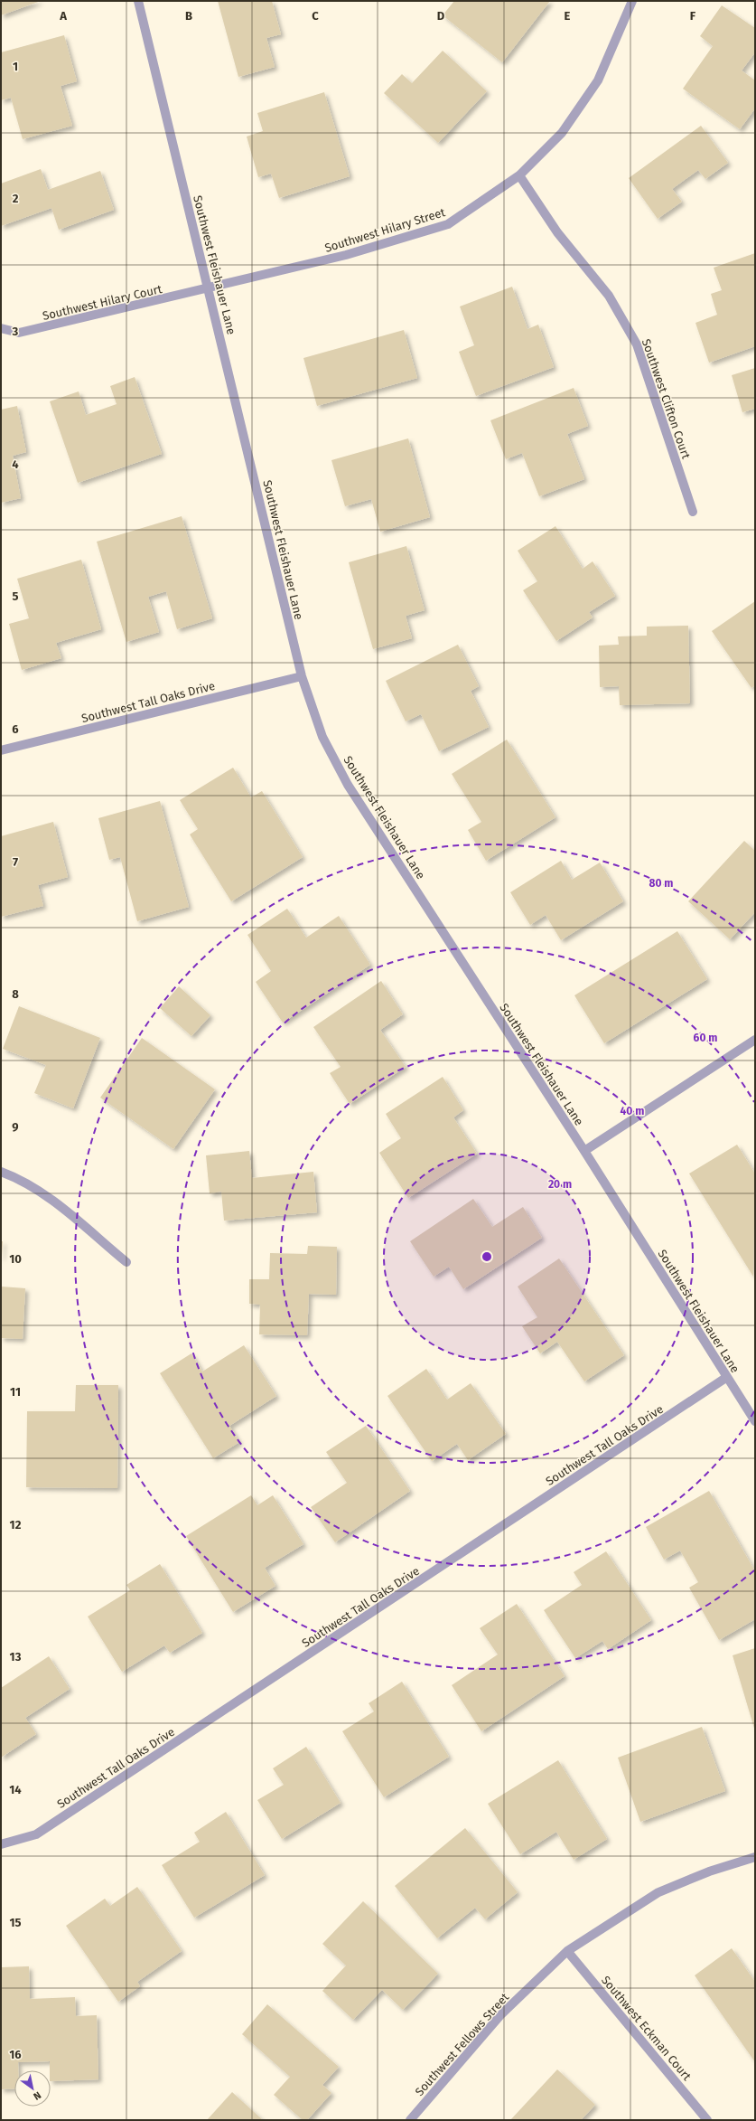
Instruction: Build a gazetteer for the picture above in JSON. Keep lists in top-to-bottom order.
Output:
{
  "streets": {
    "street": [
      "Southwest Hilary Street",
      "Southwest Fleishauer Lane",
      "Southwest Hilary Court",
      "Southwest Clifton Court",
      "Southwest Tall Oaks Drive",
      "Southwest Eckman Court",
      "Southwest Fellows Street"
    ]
  },
  "crossings": [
    ["Southwest Hilary Street", "Southwest Fleishauer Lane"],
    ["Southwest Hilary Street", "Southwest Hilary Court"],
    ["Southwest Hilary Street", "Southwest Clifton Court"],
    ["Southwest Fleishauer Lane", "Southwest Hilary Court"],
    ["Southwest Fleishauer Lane", "Southwest Tall Oaks Drive"],
    ["Southwest Eckman Court", "Southwest Fellows Street"]
  ],
  "north": "bottom right",
  "grid": {
    "columns": [
      "A",
      "B",
      "C",
      "D",
      "E",
      "F"
    ],
    "rows": [
      "1",
      "2",
      "3",
      "4",
      "5",
      "6",
      "7",
      "8",
      "9",
      "10",
      "11",
      "12",
      "13",
      "14",
      "15",
      "16"
    ]
  },
  "rings": [
    "80 m",
    "60 m",
    "40 m",
    "20 m"
  ]
}
